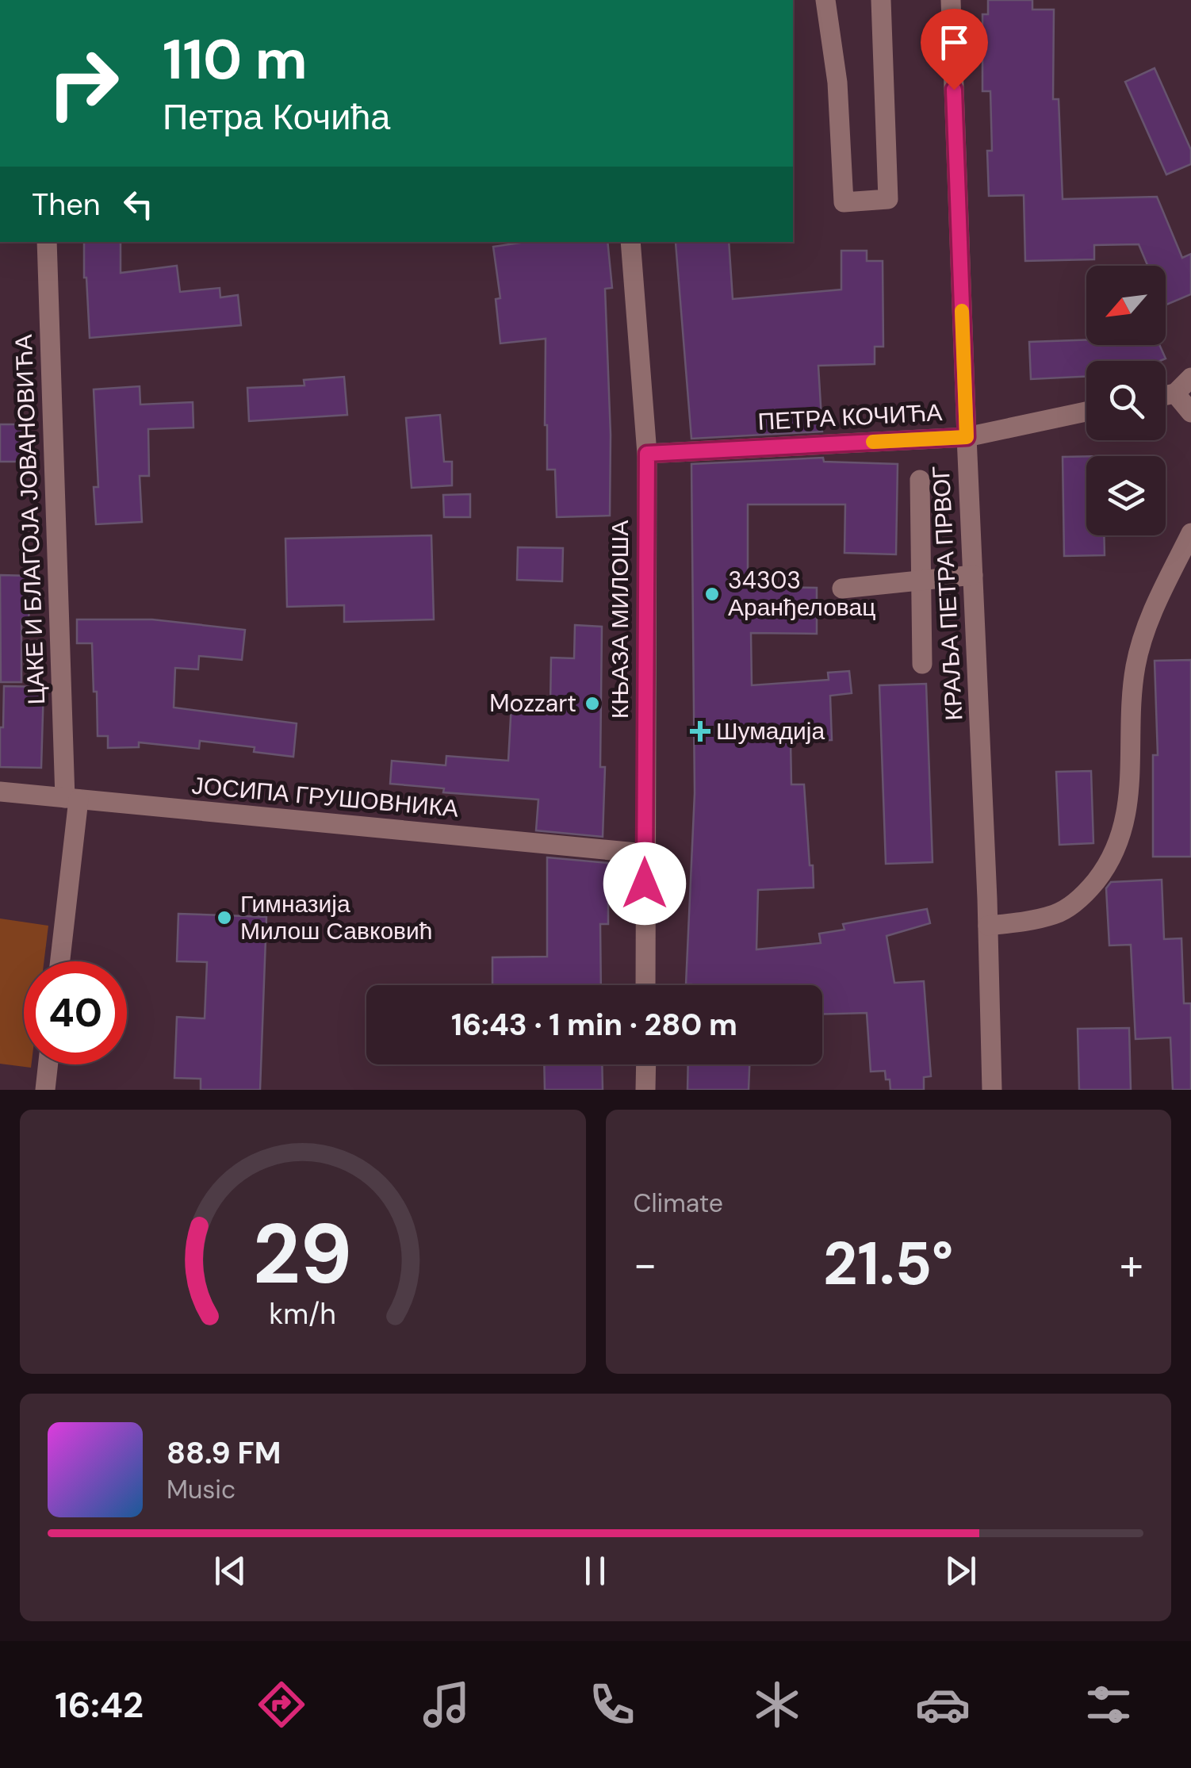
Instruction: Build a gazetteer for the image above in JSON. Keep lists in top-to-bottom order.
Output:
{
  "streets": {
    "street": [
      "ПЕТРА КОЧИЋА",
      "ЦАКЕ И БЛАГОЈА ЈОВАНОВИЋА",
      "КРАЉА ПЕТРА ПРВОГ",
      "КЊАЗА МИЛОША",
      "ЈОСИПА ГРУШОВНИКА"
    ]
  },
  "crossings": [
    ["ПЕТРА КОЧИЋА", "КРАЉА ПЕТРА ПРВОГ"],
    ["ПЕТРА КОЧИЋА", "КЊАЗА МИЛОША"],
    ["ЦАКЕ И БЛАГОЈА ЈОВАНОВИЋА", "ЈОСИПА ГРУШОВНИКА"],
    ["КЊАЗА МИЛОША", "ЈОСИПА ГРУШОВНИКА"]
  ],
  "places": {
    "other": ["34303 Аранђеловац", "Mozzart", "Гимназија Милош Савковић"],
    "health": ["Шумадија"]
  },
  "north": "bottom left",
  "page": {
    "turn": ["110 m", "Петра Кочића"],
    "then": "Then",
    "limit": "40",
    "trip": "16:43 · 1 min · 280 m",
    "tile": "Climate",
    "heat": ["−", "21.5°", "+"],
    "song": ["88.9 FM", "Music"],
    "tabs": "16:42",
    "gauge": ["29", "km/h"]
  }
}
